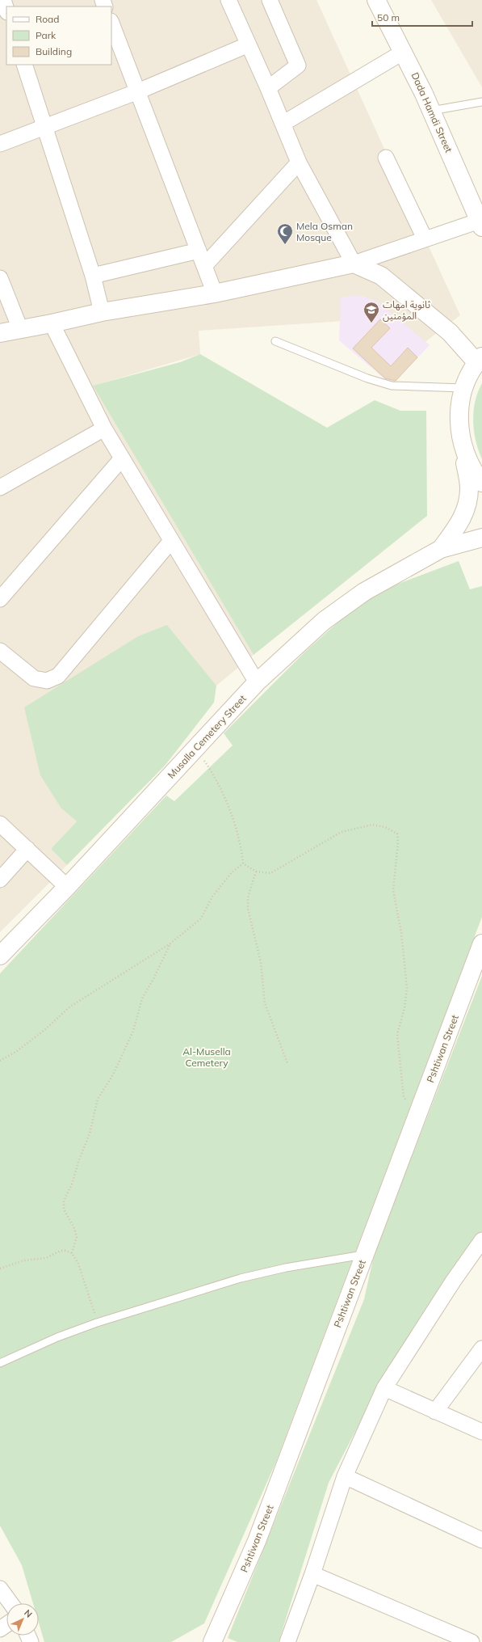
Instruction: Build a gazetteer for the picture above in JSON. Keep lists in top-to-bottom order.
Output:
{
  "streets": {
    "street": ["Dada Hamdi Street", "Musalla Cemetery Street", "Pshtiwan Street"]
  },
  "parks": ["Al-Musella Cemetery"],
  "places": {
    "mosque": ["Mela Osman Mosque"],
    "school or university": ["ثانوية امهات المؤمنين"]
  },
  "legend": ["Road", "Park", "Building"],
  "scale_bar": "50 m",
  "north": "top right"
}
